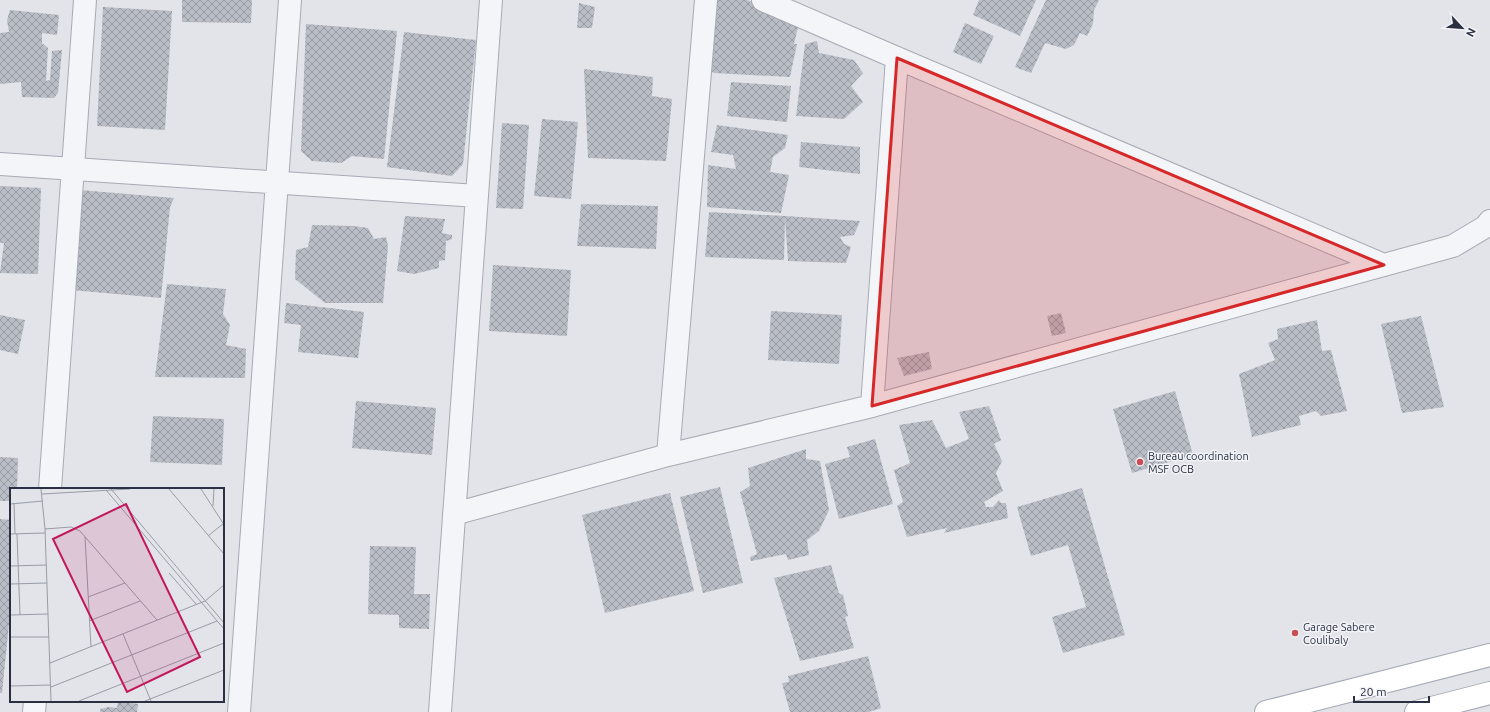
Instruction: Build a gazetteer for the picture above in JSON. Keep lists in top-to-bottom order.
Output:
{
  "places": ["Bureau coordination MSF OCB", "Garage Sabere Coulibaly"],
  "scale_bar": "20 m",
  "north": "bottom right"
}
